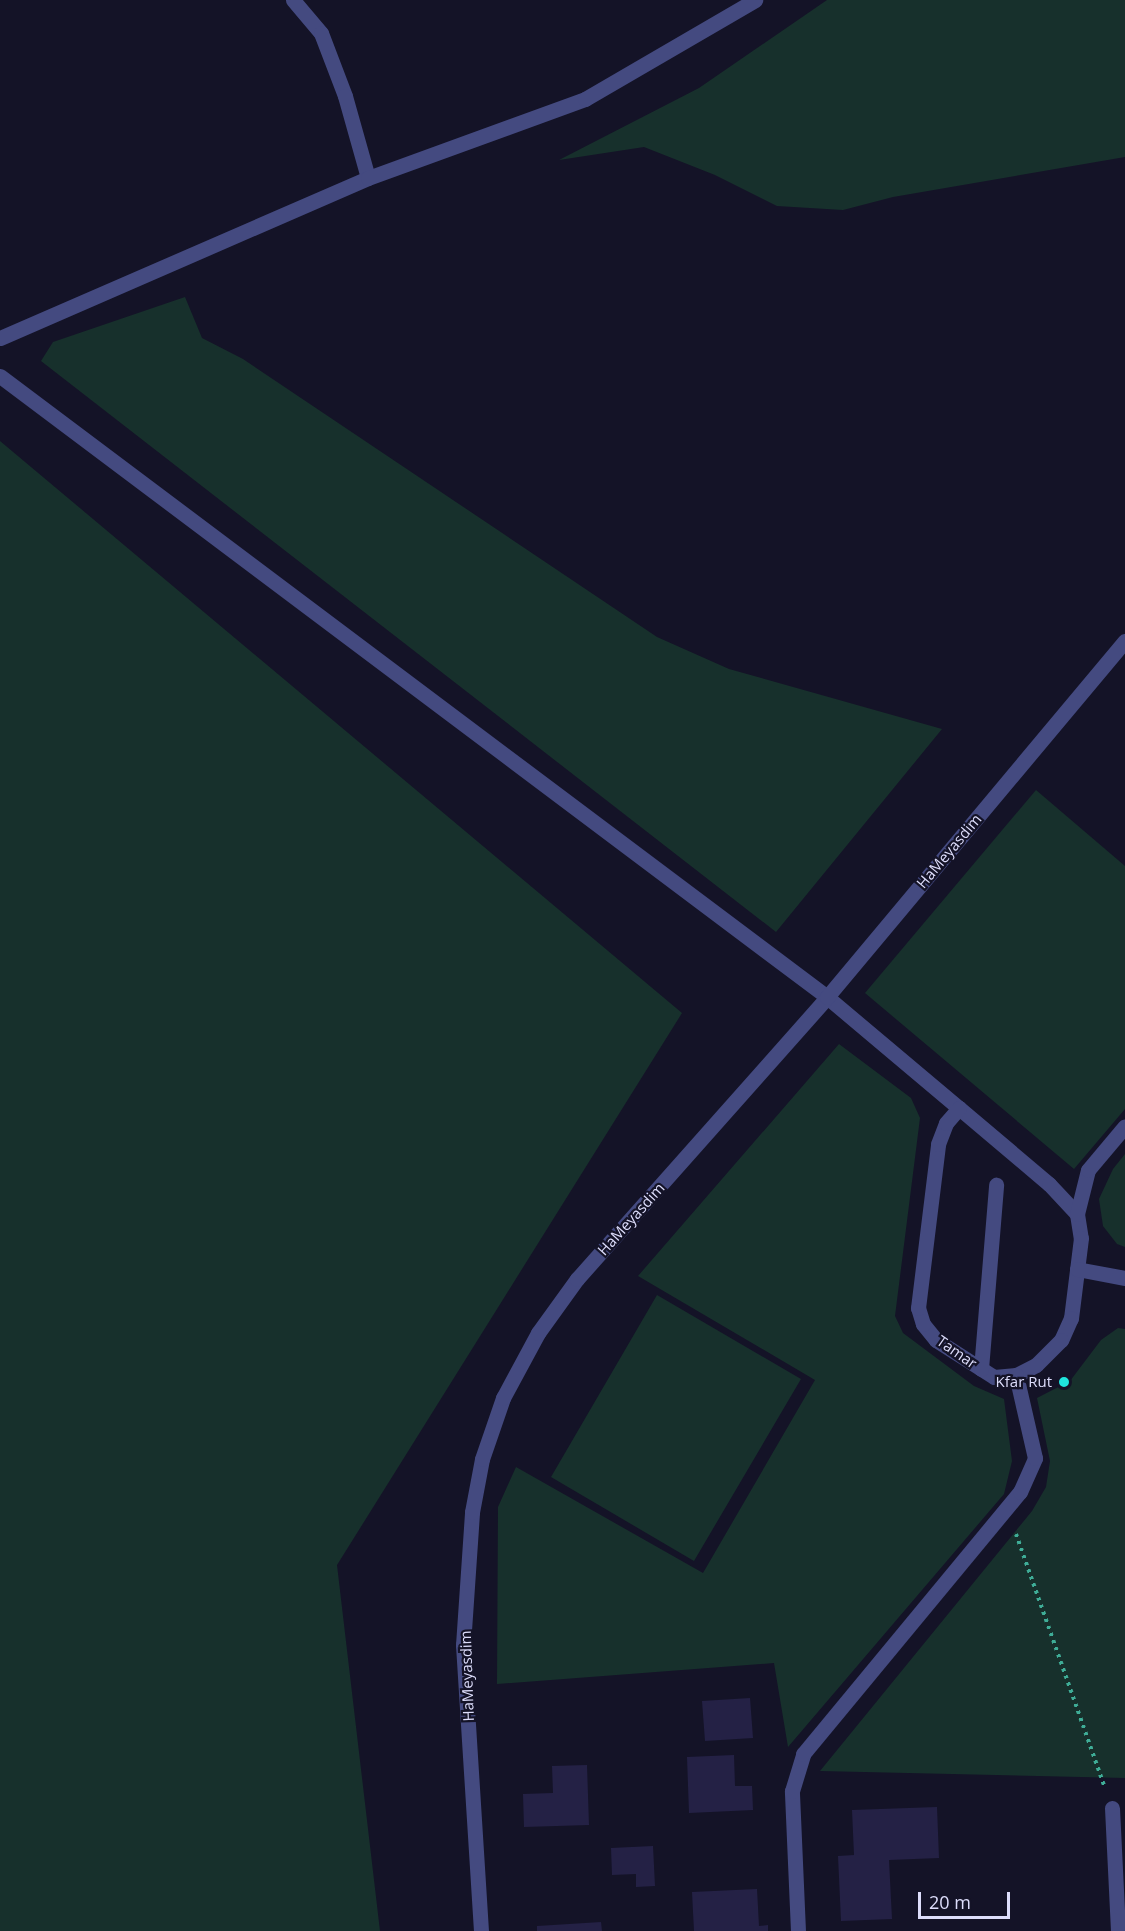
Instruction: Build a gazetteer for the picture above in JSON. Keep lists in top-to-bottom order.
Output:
{
  "streets": {
    "street": ["HaMeyasdim", "Tamar"]
  },
  "places": ["Kfar Rut"],
  "scale_bar": "20 m"
}
